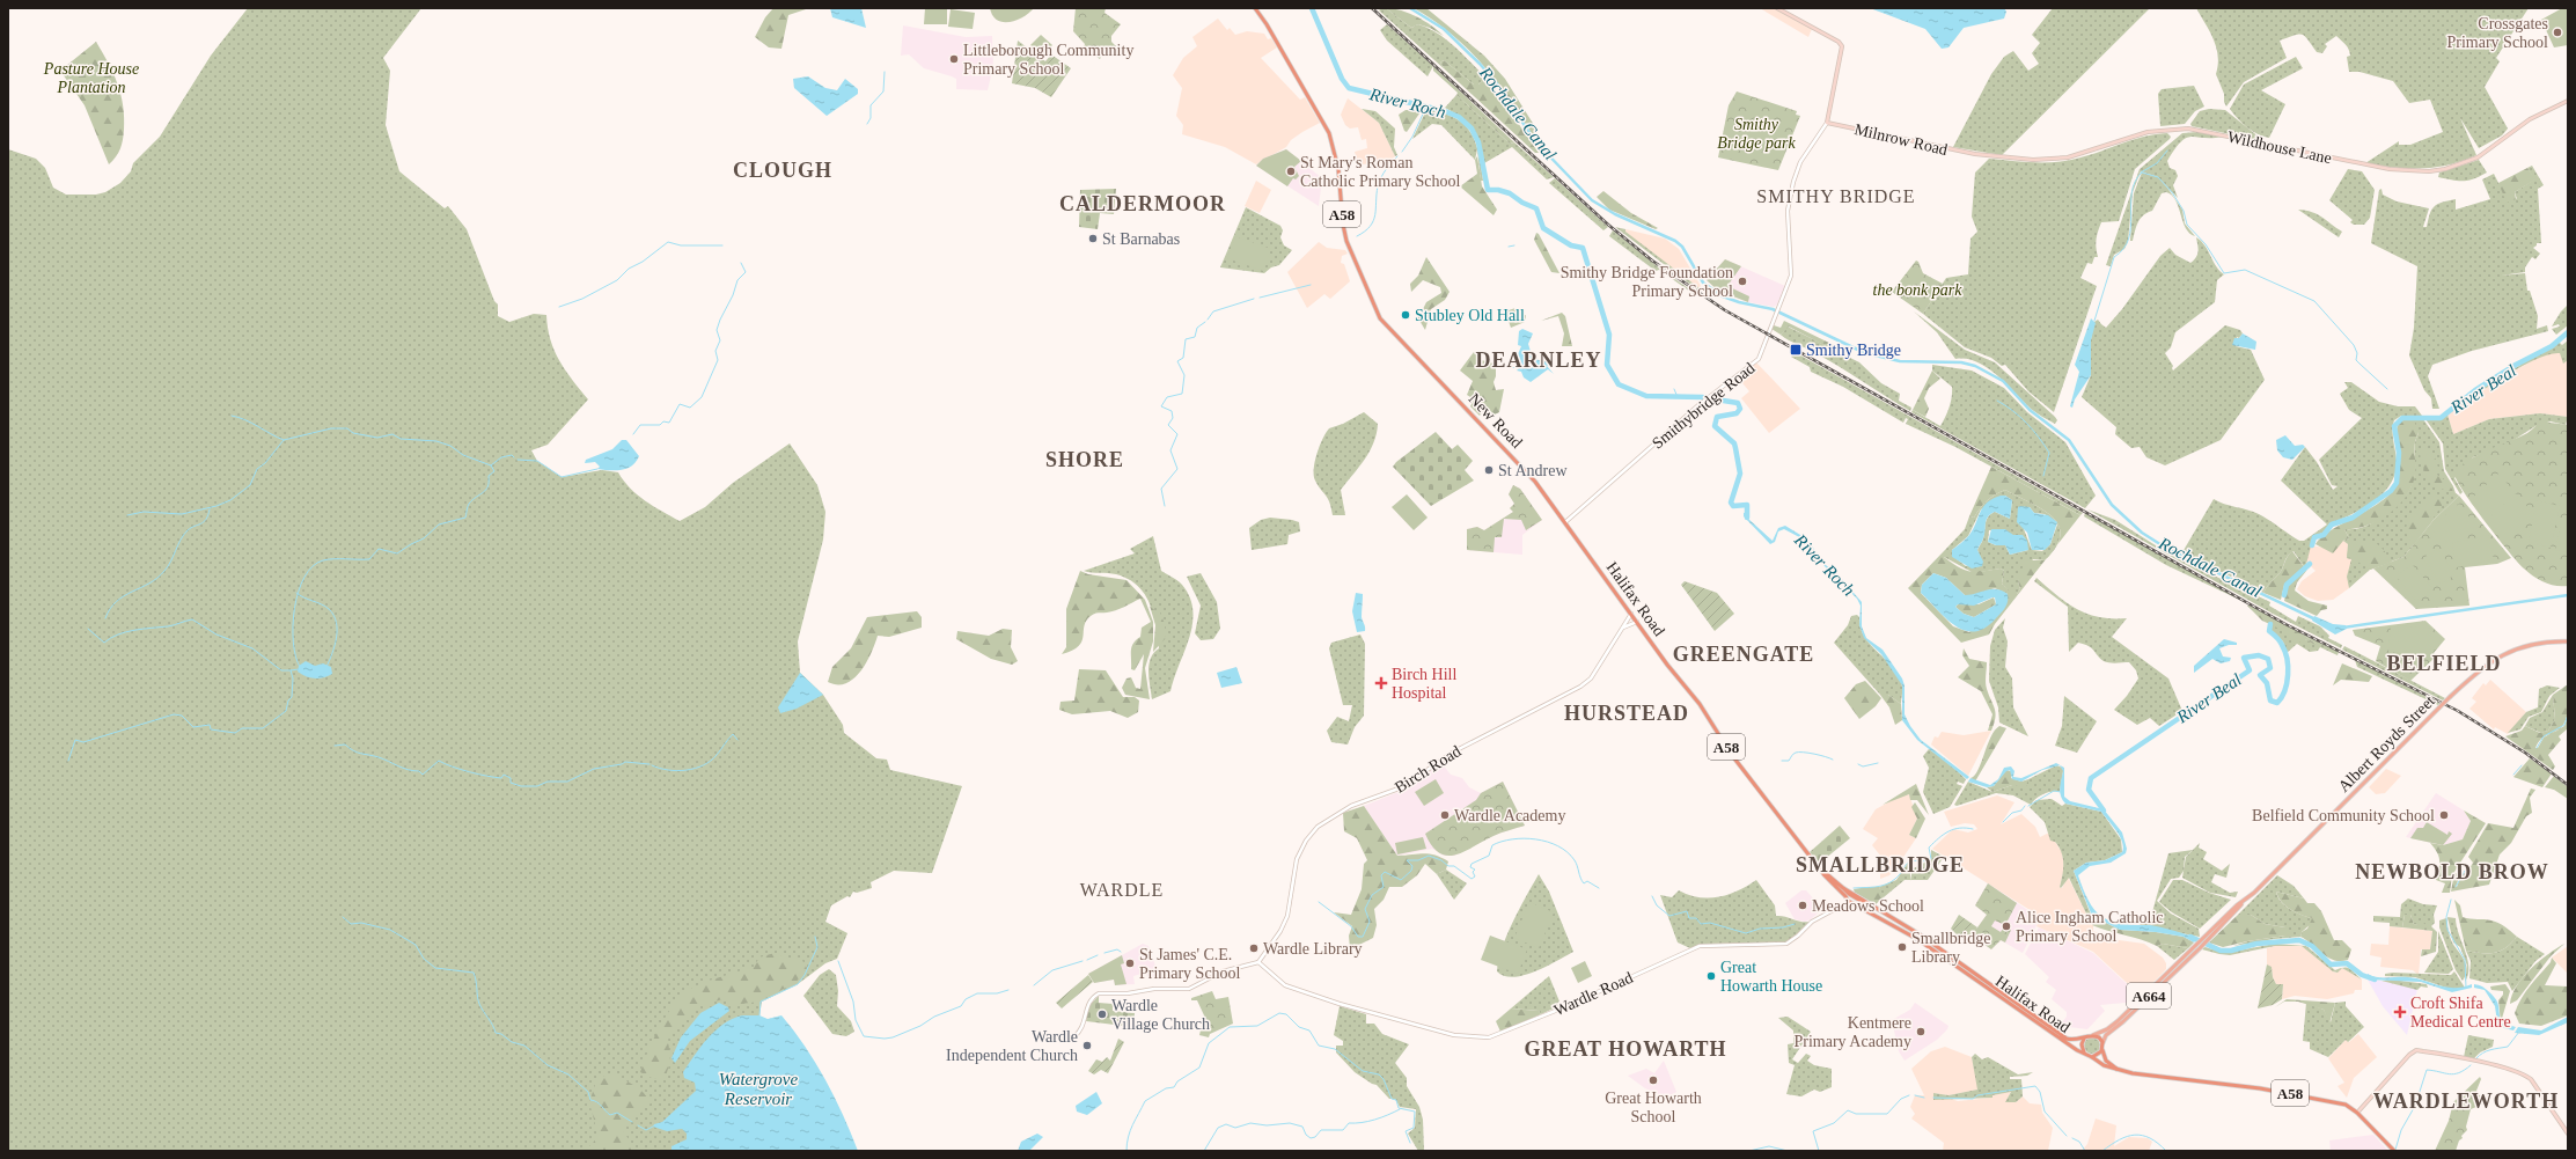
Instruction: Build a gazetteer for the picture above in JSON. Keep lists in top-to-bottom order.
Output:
{
  "streets": {
    "highway": ["A58", "New Road", "Halifax Road"],
    "main road": [
      "Milnrow Road",
      "Wildhouse Lane",
      "Smithybridge Road",
      "Albert Royds Street",
      "A664"
    ],
    "street": ["Birch Road", "Wardle Road"]
  },
  "crossings": [
    ["Milnrow Road", "Wildhouse Lane"],
    ["Milnrow Road", "Smithybridge Road"],
    ["A58", "Halifax Road"],
    ["A58", "Albert Royds Street"],
    ["A58", "Wardle Road"],
    ["Smithybridge Road", "New Road"],
    ["Smithybridge Road", "Halifax Road"],
    ["New Road", "Halifax Road"],
    ["Halifax Road", "Albert Royds Street"],
    ["Halifax Road", "Birch Road"],
    ["Halifax Road", "Wardle Road"],
    ["Birch Road", "Wardle Road"]
  ],
  "districts": [
    "CLOUGH",
    "SMITHY BRIDGE",
    "CALDERMOOR",
    "DEARNLEY",
    "SHORE",
    "GREENGATE",
    "BELFIELD",
    "HURSTEAD",
    "SMALLBRIDGE",
    "NEWBOLD BROW",
    "WARDLE",
    "GREAT HOWARTH",
    "WARDLEWORTH"
  ],
  "water": [
    "River Roch",
    "Rochdale Canal",
    "River Beal",
    "Watergrove Reservoir"
  ],
  "parks": ["Pasture House Plantation", "Smithy Bridge park", "the bonk park"],
  "places": {
    "other": [
      "Crossgates Primary School",
      "Littleborough Community Primary School",
      "St Mary's Roman Catholic Primary School",
      "St Barnabas",
      "Smithy Bridge Foundation Primary School",
      "Stubley Old Hall",
      "St Andrew",
      "Wardle Academy",
      "Belfield Community School",
      "Meadows School",
      "Alice Ingham Catholic Primary School",
      "Smallbridge Library",
      "Wardle Library",
      "St James' C.E. Primary School",
      "Great Howarth House",
      "Wardle Village Church",
      "Kentmere Primary Academy",
      "Wardle Independent Church",
      "Great Howarth School"
    ],
    "transit": ["Smithy Bridge"],
    "health": ["Birch Hill Hospital", "Croft Shifa Medical Centre"]
  }
}
